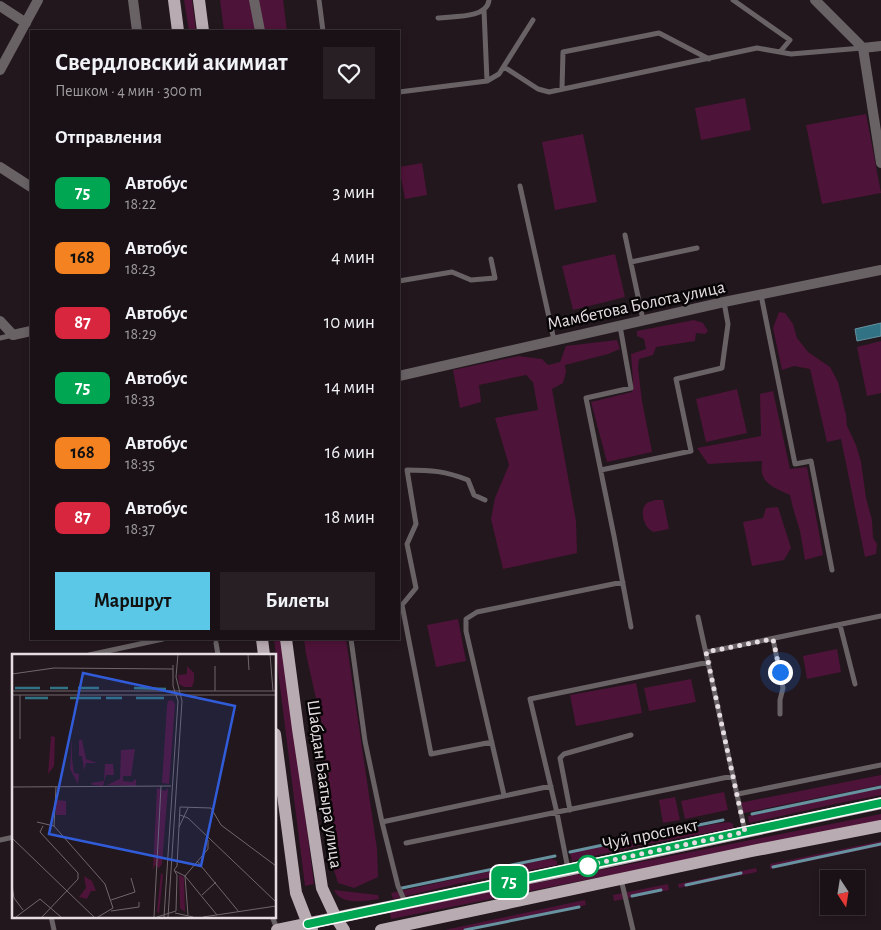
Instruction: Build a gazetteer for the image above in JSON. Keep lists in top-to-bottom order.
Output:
{
  "streets": {
    "main road": ["Шабдан Баатыра улица", "Чуй проспект"],
    "street": ["Мамбетова Болота улица"]
  },
  "crossings": [
    ["Шабдан Баатыра улица", "Чуй проспект"]
  ],
  "lines": ["bus line 75"],
  "north": "bottom",
  "page": {
    "on_map": "75",
    "heading": [
      ["Свердловский акимиат", "Пешком · 4 мин · 300 m"],
      "Отправления"
    ],
    "list": [
      {
        "mark": "75",
        "name": "Автобус",
        "note": "18:22",
        "value": "3 мин"
      },
      {
        "mark": "168",
        "name": "Автобус",
        "note": "18:23",
        "value": "4 мин"
      },
      {
        "mark": "87",
        "name": "Автобус",
        "note": "18:29",
        "value": "10 мин"
      },
      {
        "mark": "75",
        "name": "Автобус",
        "note": "18:33",
        "value": "14 мин"
      },
      {
        "mark": "168",
        "name": "Автобус",
        "note": "18:35",
        "value": "16 мин"
      },
      {
        "mark": "87",
        "name": "Автобус",
        "note": "18:37",
        "value": "18 мин"
      }
    ],
    "buttons": ["Маршрут", "Билеты"]
  }
}
